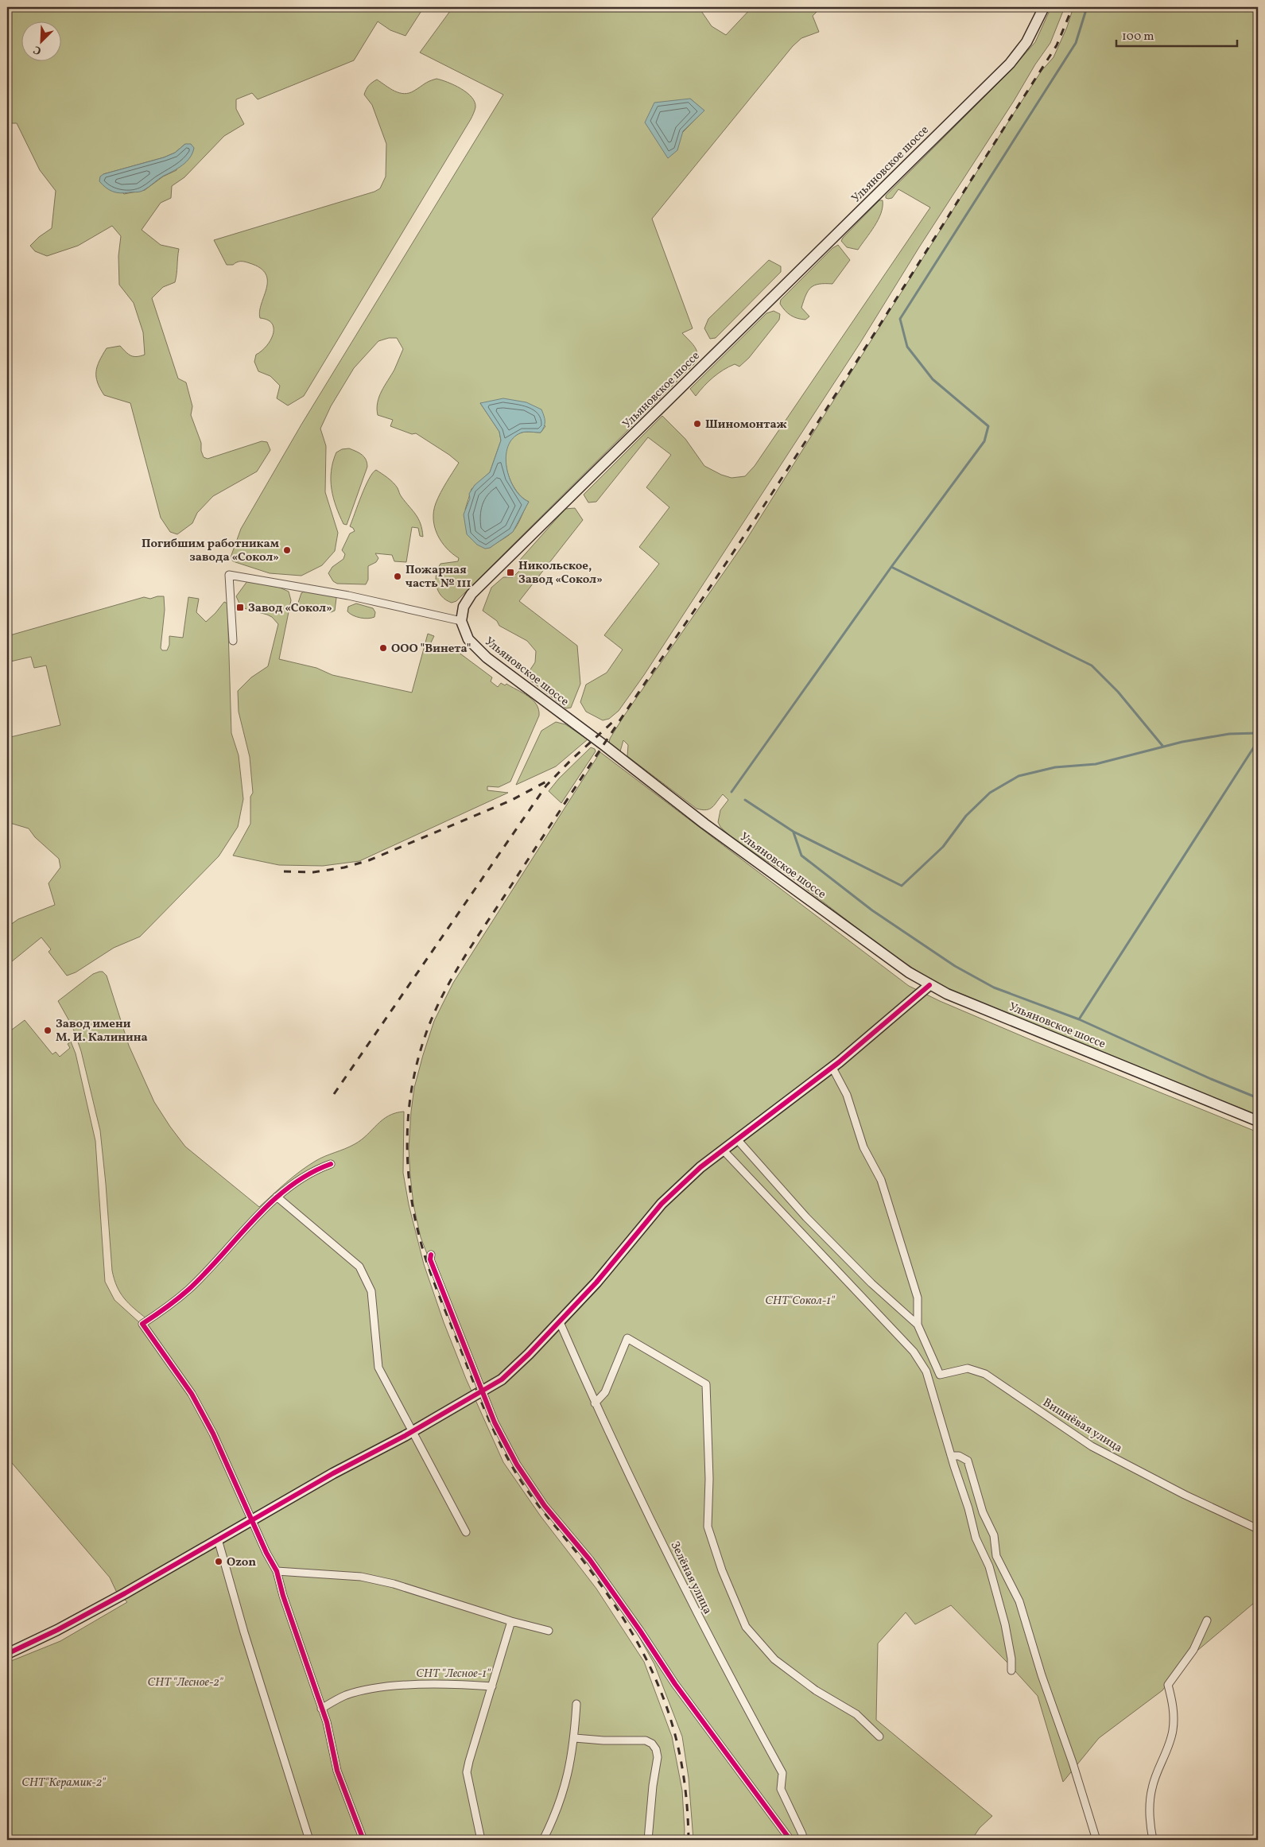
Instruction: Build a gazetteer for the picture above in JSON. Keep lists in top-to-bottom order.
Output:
{
  "streets": {
    "main road": ["Ульяновское шоссе"],
    "street": ["Вишнёвая улица", "Зелёная улица"]
  },
  "parks": [
    "СНТ\"Сокол-1\"",
    "СНТ \"Лесное-1\"",
    "СНТ \"Лесное-2\"",
    "СНТ\"Керамик-2\""
  ],
  "places": {
    "other": [
      "Шиномонтаж",
      "Погибшим работникам завода «Сокол»",
      "Пожарная часть № 111",
      "ООО \"Винета\"",
      "Завод имени М. И. Калинина",
      "Ozon"
    ],
    "transit": ["Никольское, Завод «Сокол»", "Завод «Сокол»"]
  },
  "scale_bar": "100 m",
  "north": "bottom left"
}
